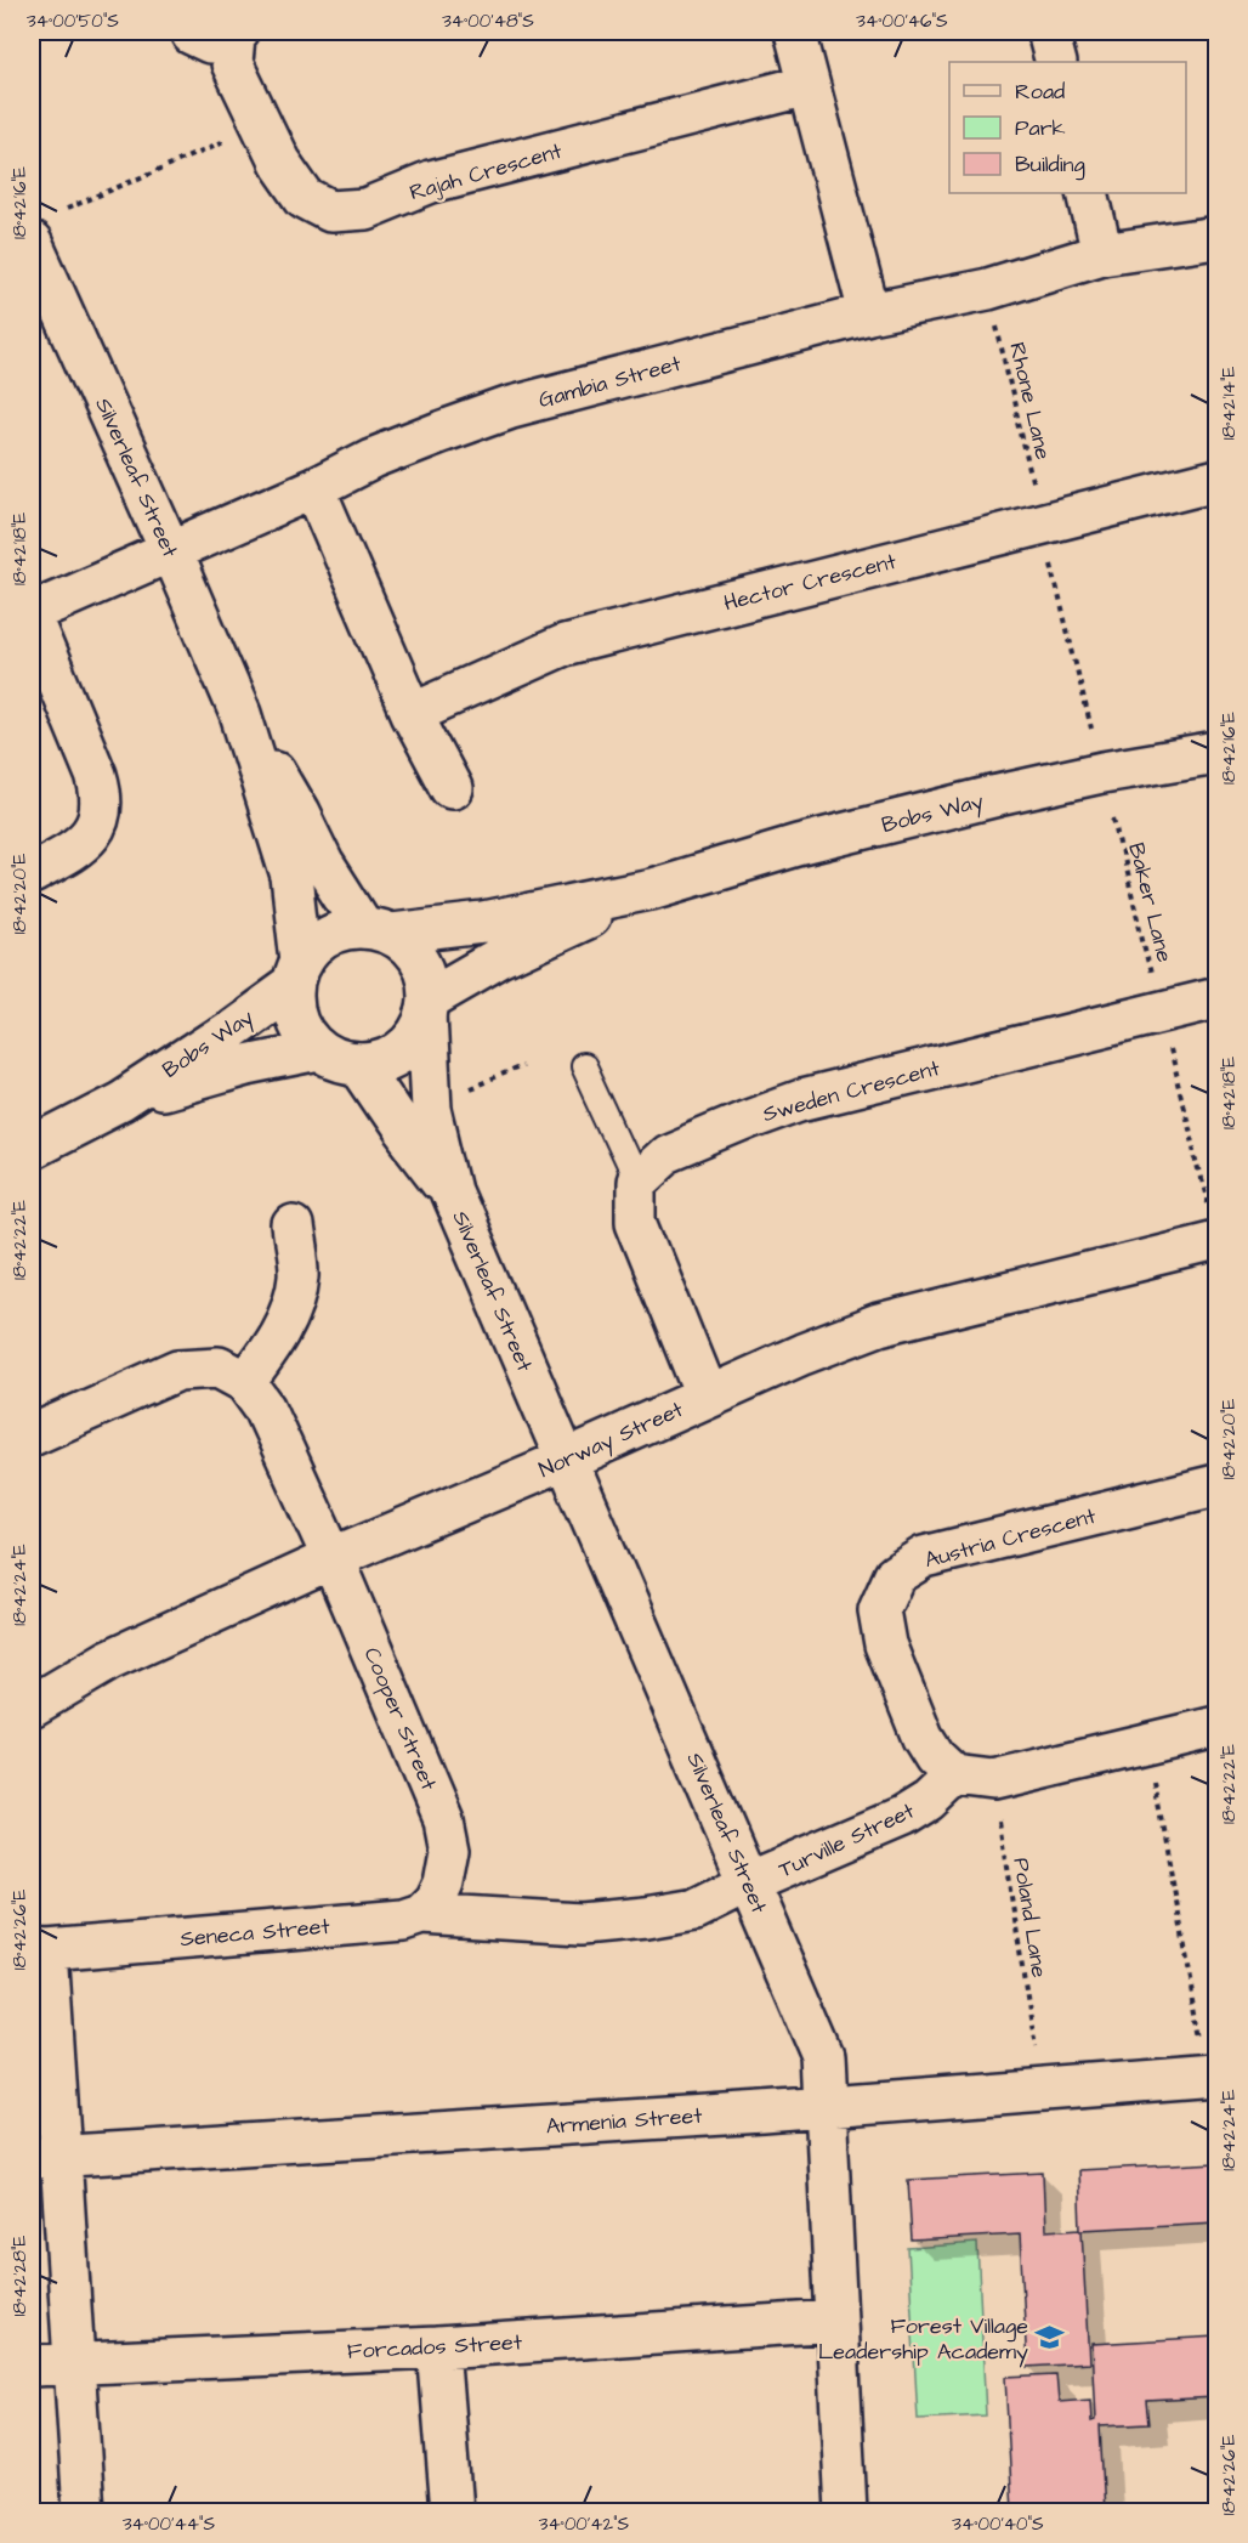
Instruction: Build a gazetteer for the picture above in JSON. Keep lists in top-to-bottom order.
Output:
{
  "streets": {
    "street": [
      "Rajah Crescent",
      "Gambia Street",
      "Silverleaf Street",
      "Hector Crescent",
      "Bobs Way",
      "Sweden Crescent",
      "Norway Street",
      "Austria Crescent",
      "Cooper Street",
      "Turville Street",
      "Seneca Street",
      "Armenia Street",
      "Forcados Street"
    ],
    "path": ["Rhone Lane", "Baker Lane", "Poland Lane"]
  },
  "crossings": [
    ["Gambia Street", "Silverleaf Street"],
    ["Silverleaf Street", "Bobs Way"],
    ["Silverleaf Street", "Norway Street"],
    ["Silverleaf Street", "Turville Street"],
    ["Silverleaf Street", "Armenia Street"],
    ["Silverleaf Street", "Forcados Street"],
    ["Norway Street", "Cooper Street"],
    ["Austria Crescent", "Turville Street"],
    ["Austria Crescent", "Poland Lane"],
    ["Cooper Street", "Turville Street"],
    ["Cooper Street", "Seneca Street"],
    ["Turville Street", "Poland Lane"],
    ["Turville Street", "Seneca Street"]
  ],
  "places": {
    "school or university": ["Forest Village Leadership Academy"]
  },
  "legend": ["Road", "Park", "Building"],
  "coordinates": [
    "34°00'50\"S",
    "34°00'48\"S",
    "34°00'46\"S",
    "18°42'16\"E",
    "18°42'14\"E",
    "18°42'18\"E",
    "18°42'20\"E",
    "18°42'22\"E",
    "18°42'24\"E",
    "18°42'26\"E",
    "18°42'28\"E",
    "34°00'44\"S",
    "34°00'42\"S",
    "34°00'40\"S"
  ]
}
